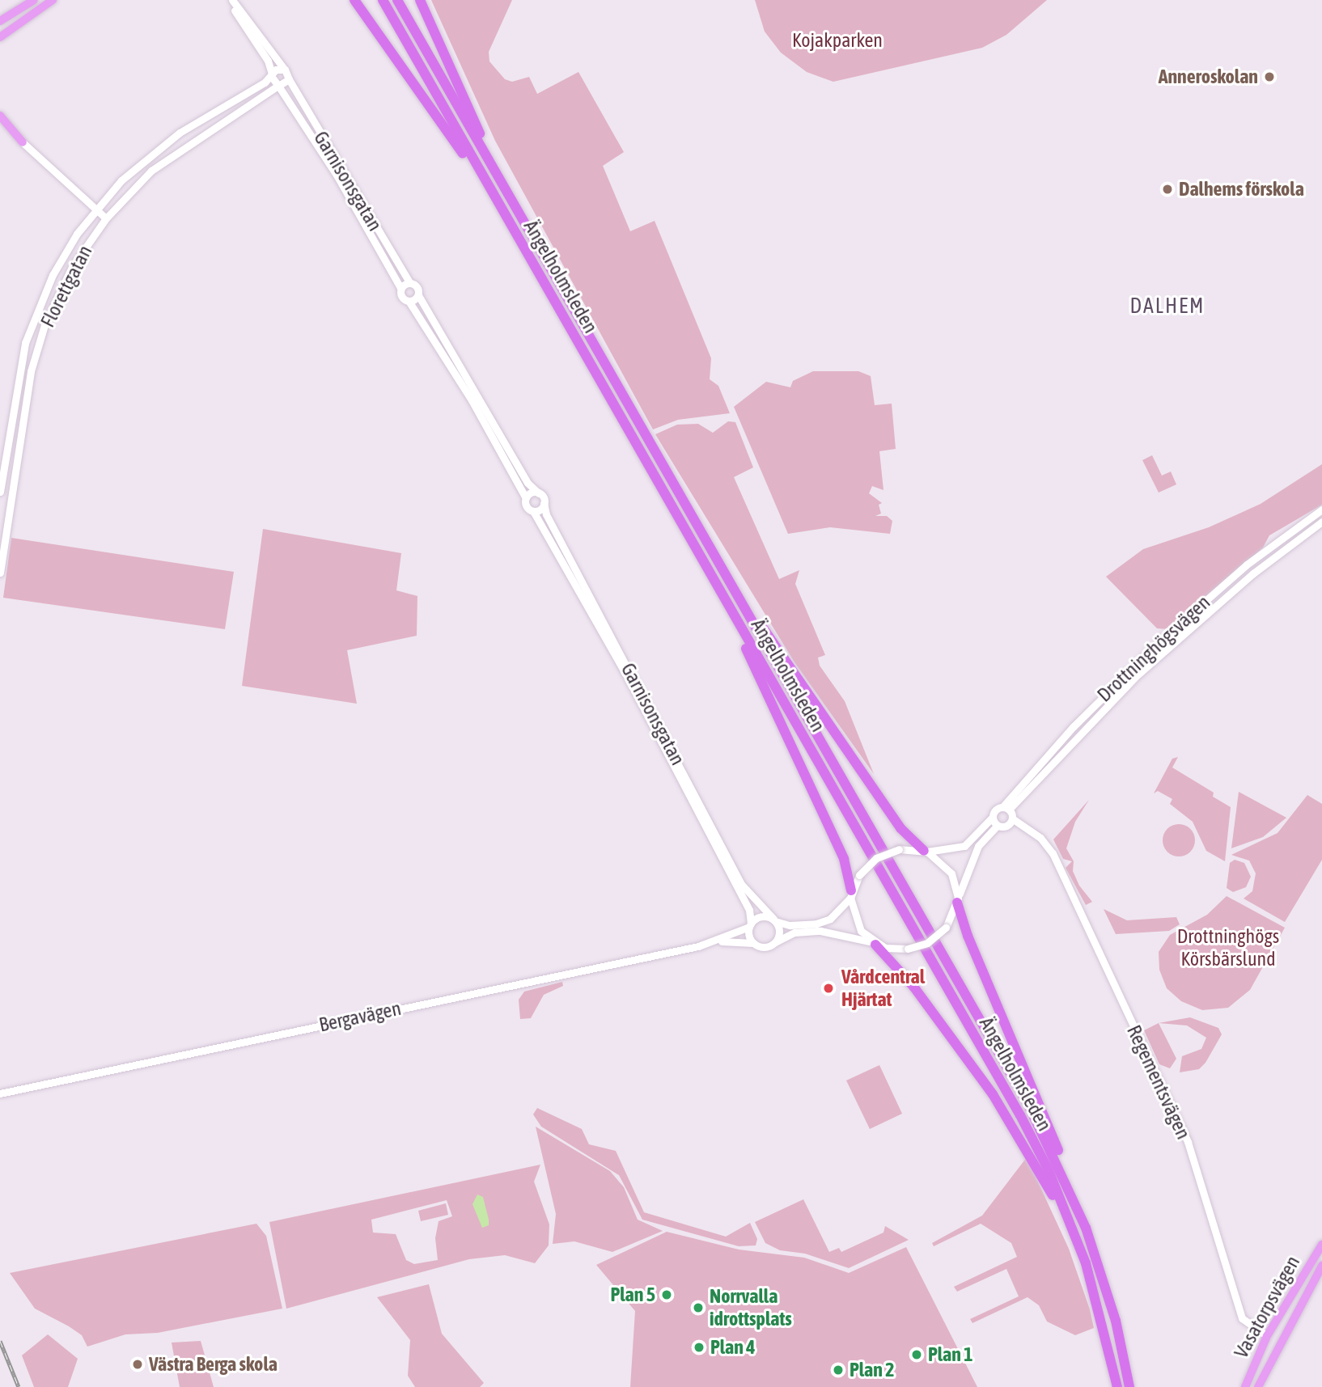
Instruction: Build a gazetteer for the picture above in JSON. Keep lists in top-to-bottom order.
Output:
{
  "streets": {
    "highway": ["Ängelholmsleden"],
    "main road": ["Vasatorpsvägen"],
    "street": [
      "Garnisonsgatan",
      "Florettgatan",
      "Drottninghögsvägen",
      "Bergavägen",
      "Regementsvägen"
    ]
  },
  "crossings": [
    ["Garnisonsgatan", "Florettgatan"],
    ["Garnisonsgatan", "Bergavägen"],
    ["Regementsvägen", "Vasatorpsvägen"]
  ],
  "districts": ["DALHEM"],
  "parks": ["Kojakparken", "Drottninghögs Körsbärslund"],
  "places": [
    "Anneroskolan",
    "Dalhems förskola",
    "Vårdcentral Hjärtat",
    "Plan 5",
    "Norrvalla idrottsplats",
    "Plan 4",
    "Plan 1",
    "Västra Berga skola",
    "Plan 2"
  ]
}
